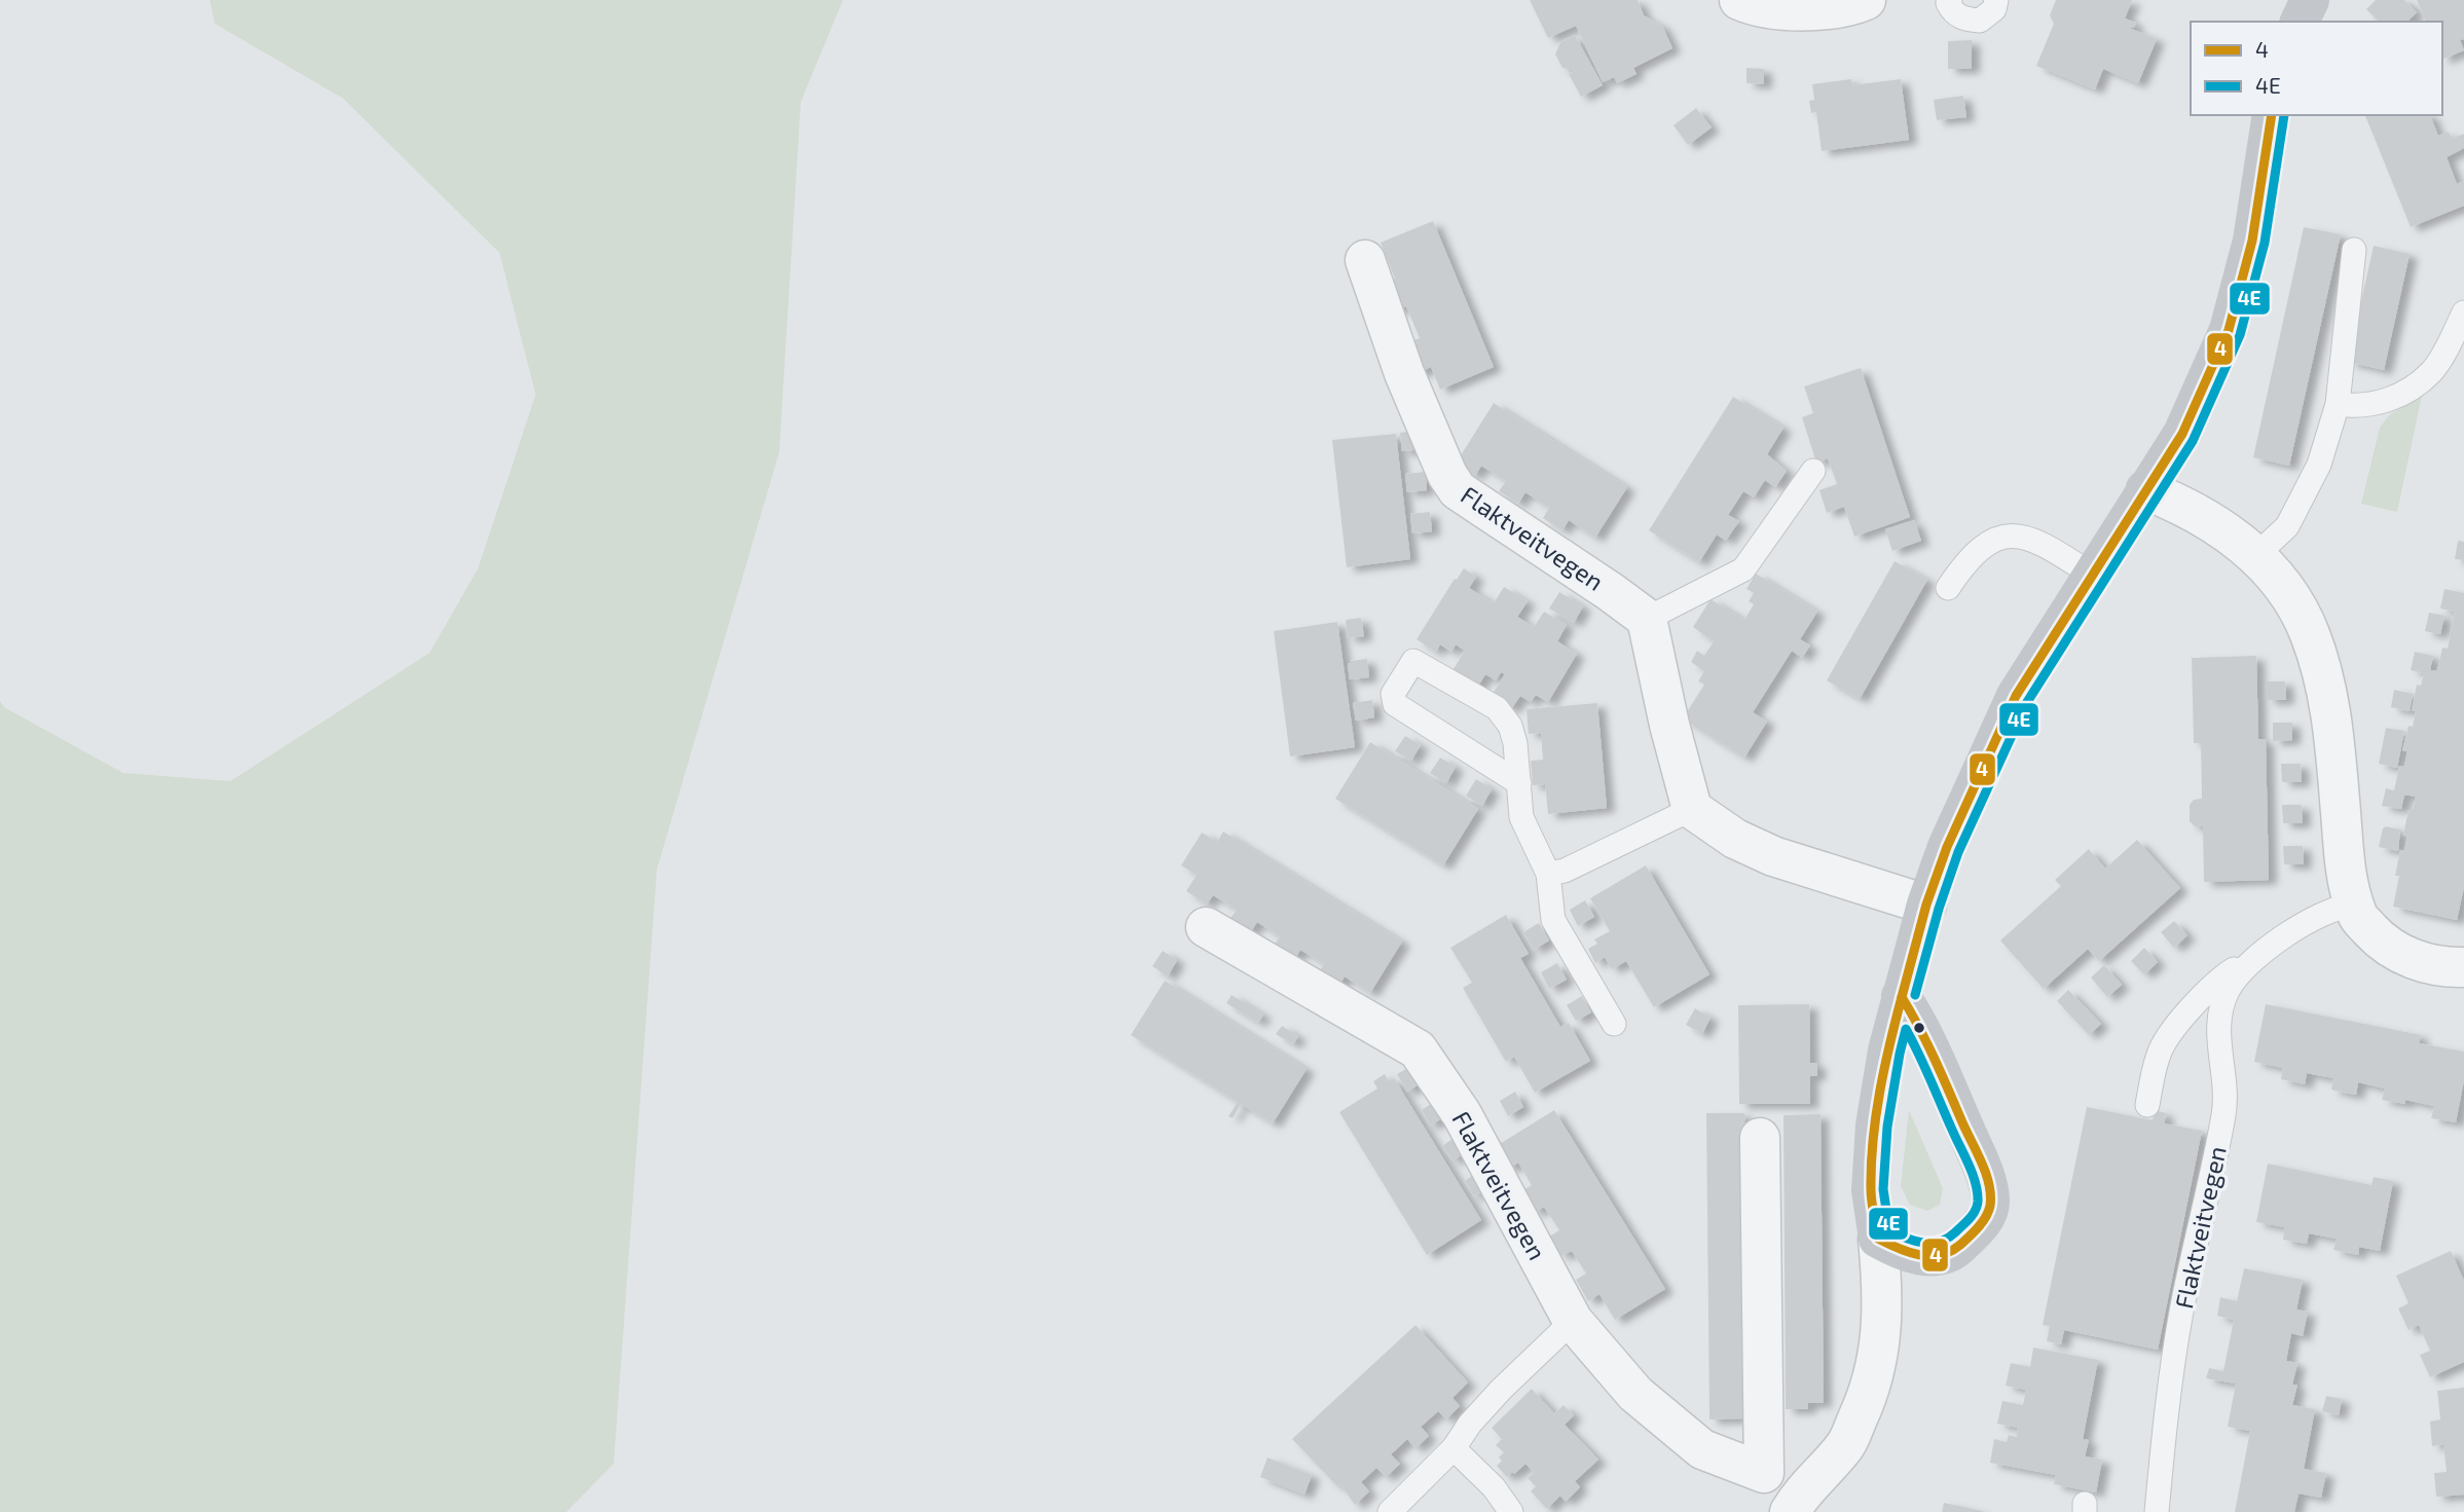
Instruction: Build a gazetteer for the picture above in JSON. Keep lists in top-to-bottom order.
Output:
{
  "streets": {
    "main road": ["Flaktveitvegen"]
  },
  "lines": ["transit line 4", "transit line 4E"],
  "legend": ["4", "4E"]
}
